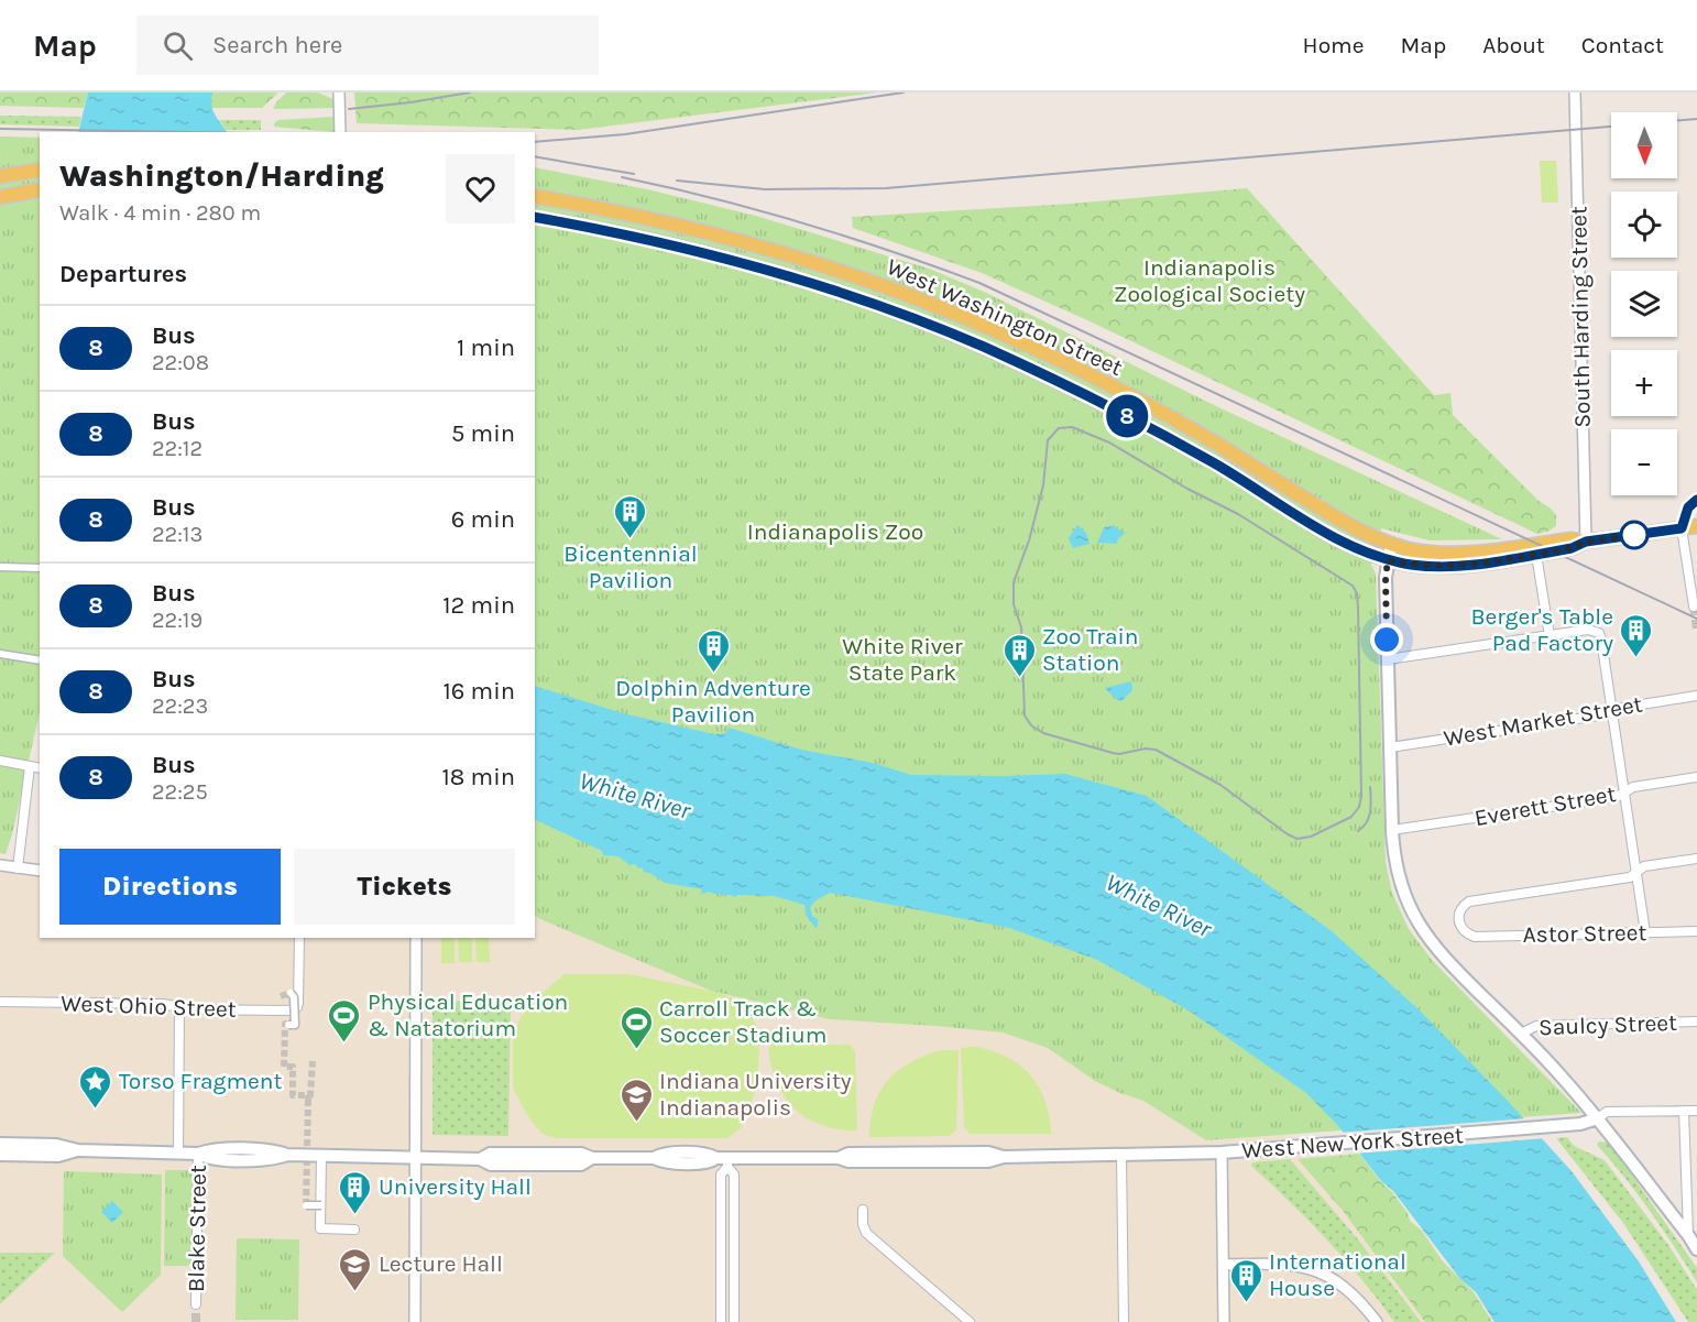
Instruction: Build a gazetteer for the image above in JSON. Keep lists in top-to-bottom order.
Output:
{
  "streets": {
    "main road": ["West Washington Street", "West New York Street"],
    "street": [
      "South Harding Street",
      "West Market Street",
      "Everett Street",
      "Astor Street",
      "West Ohio Street",
      "Saulcy Street",
      "Blake Street"
    ]
  },
  "crossings": [
    ["West Washington Street", "South Harding Street"],
    ["West Ohio Street", "Blake Street"],
    ["West New York Street", "Blake Street"]
  ],
  "water": ["White River"],
  "parks": ["Indianapolis Zoological Society", "Indianapolis Zoo", "White River State Park"],
  "places": {
    "building": [
      "Bicentennial Pavilion",
      "Berger's Table Pad Factory",
      "Dolphin Adventure Pavilion",
      "Zoo Train Station",
      "University Hall",
      "International House"
    ],
    "sports": ["Physical Education & Natatorium", "Carroll Track & Soccer Stadium"],
    "place": ["Torso Fragment"],
    "school or university": ["Indiana University Indianapolis", "Lecture Hall"]
  },
  "lines": ["bus line 8"],
  "north": "bottom",
  "page": {
    "header": "Map",
    "search": "Search here",
    "nav": [
      "Home",
      "Map",
      "About",
      "Contact"
    ],
    "on_map": "8",
    "map_buttons": ["+", "−"],
    "heading": [
      ["Washington/Harding", "Walk · 4 min · 280 m"],
      "Departures"
    ],
    "list": [
      {
        "mark": "8",
        "name": "Bus",
        "note": "22:08",
        "value": "1 min"
      },
      {
        "mark": "8",
        "name": "Bus",
        "note": "22:12",
        "value": "5 min"
      },
      {
        "mark": "8",
        "name": "Bus",
        "note": "22:13",
        "value": "6 min"
      },
      {
        "mark": "8",
        "name": "Bus",
        "note": "22:19",
        "value": "12 min"
      },
      {
        "mark": "8",
        "name": "Bus",
        "note": "22:23",
        "value": "16 min"
      },
      {
        "mark": "8",
        "name": "Bus",
        "note": "22:25",
        "value": "18 min"
      }
    ],
    "buttons": ["Directions", "Tickets"]
  }
}
